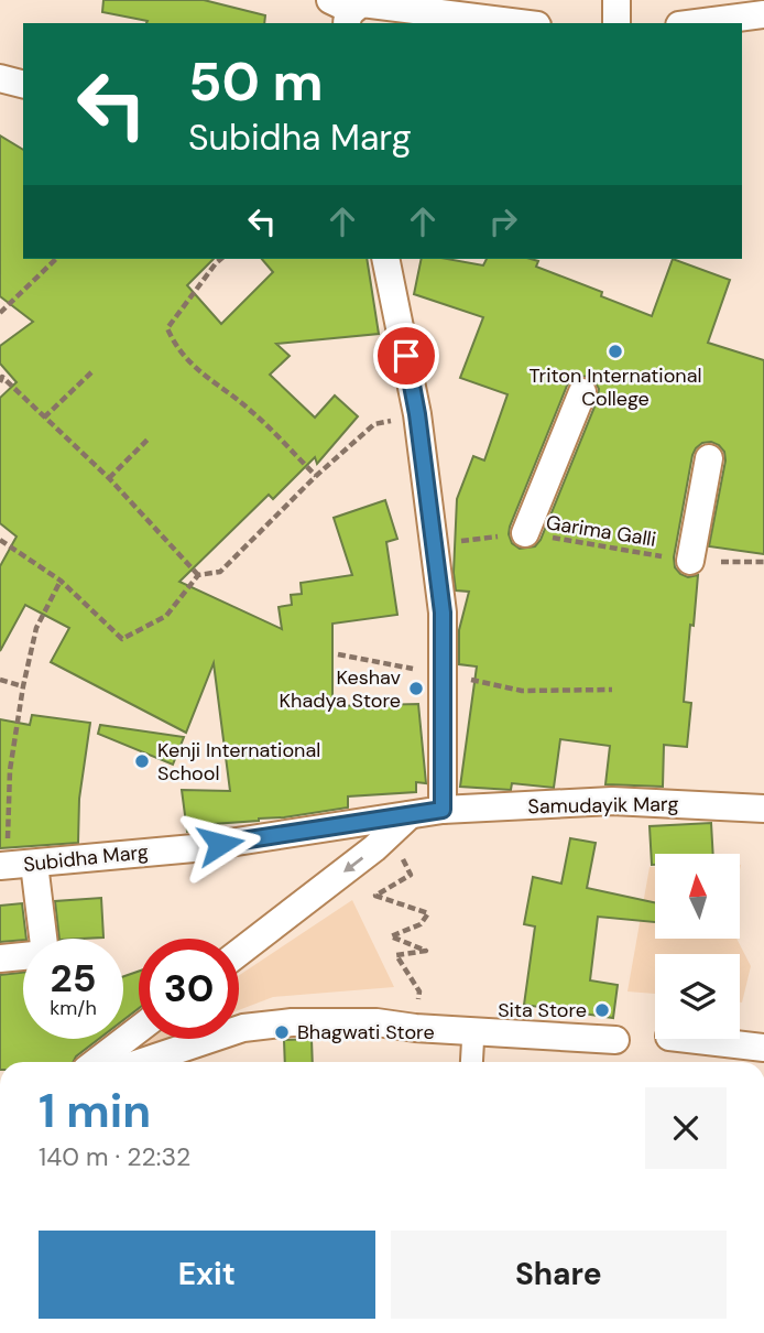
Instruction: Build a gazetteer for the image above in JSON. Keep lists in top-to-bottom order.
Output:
{
  "streets": {
    "street": ["Samudayik Marg", "Subidha Marg"],
    "path": ["Garima Galli"]
  },
  "crossings": [
    ["Samudayik Marg", "Subidha Marg"]
  ],
  "places": [
    "Triton International College",
    "Keshav Khadya Store",
    "Kenji International School",
    "Sita Store",
    "Bhagwati Store"
  ],
  "north": "top",
  "page": {
    "turn": ["50 m", "Subidha Marg"],
    "speed": "25 km/h",
    "limit": "30",
    "heading": ["1 min", "140 m · 22:32"],
    "buttons": ["Exit", "Share"]
  }
}
